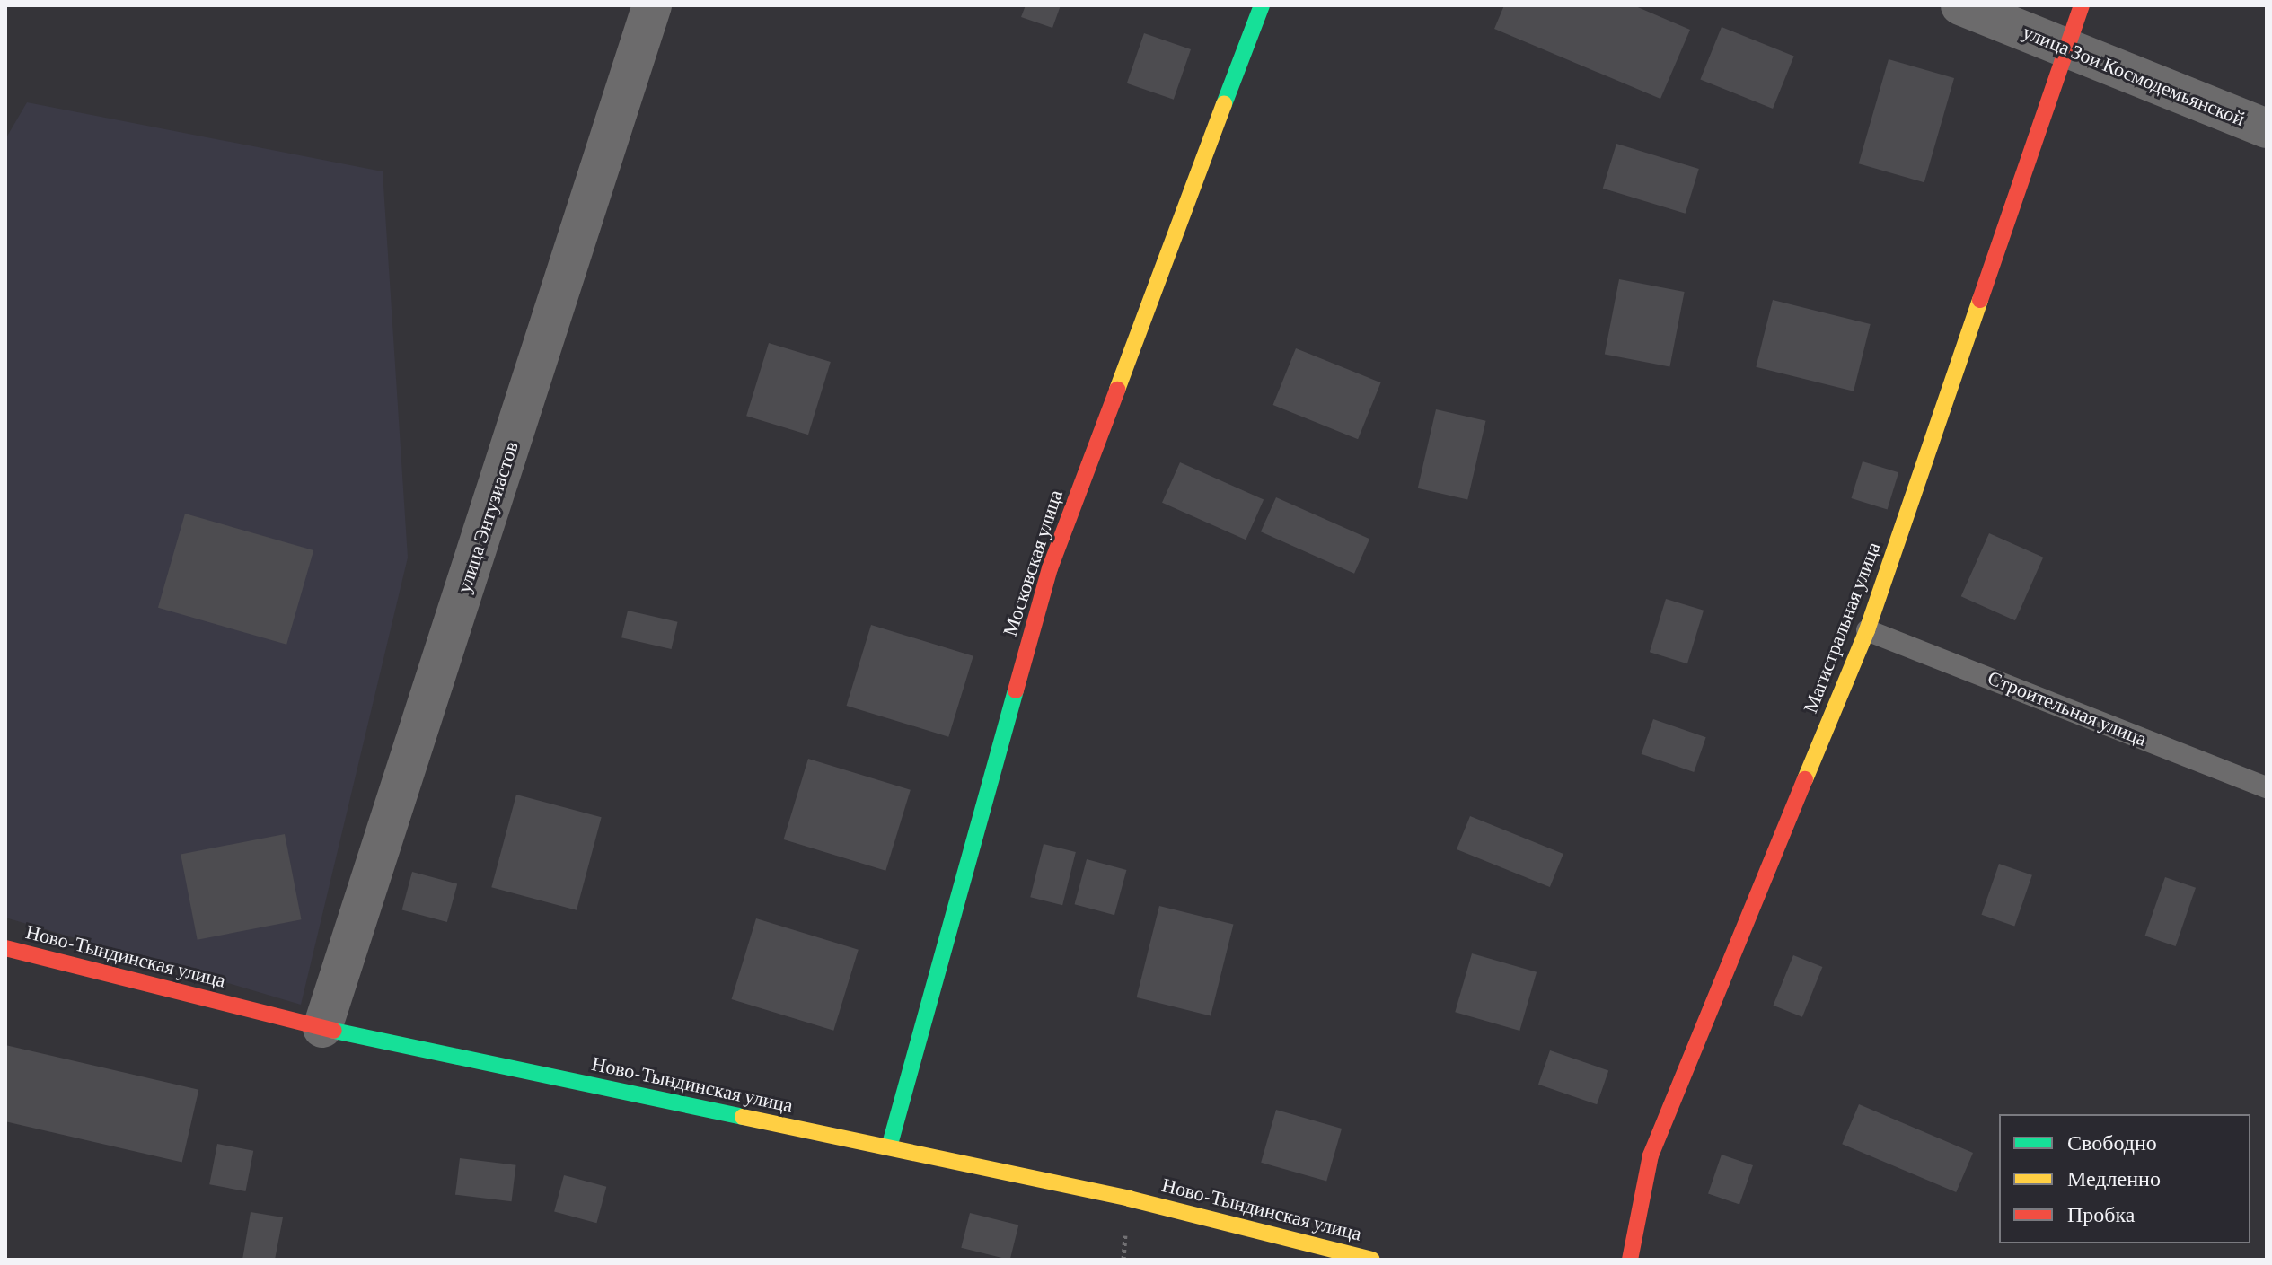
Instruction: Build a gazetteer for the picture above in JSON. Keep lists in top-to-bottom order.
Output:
{
  "streets": {
    "street": [
      "улица Зои Космодемьянской",
      "улица Энтузиастов",
      "Московская улица",
      "Магистральная улица",
      "Ново-Тындинская улица"
    ],
    "lane": ["Строительная улица"]
  },
  "crossings": [
    ["улица Зои Космодемьянской", "Магистральная улица"],
    ["улица Энтузиастов", "Ново-Тындинская улица"],
    ["Московская улица", "Ново-Тындинская улица"],
    ["Магистральная улица", "Строительная улица"]
  ],
  "legend": ["Свободно", "Медленно", "Пробка"]
}
